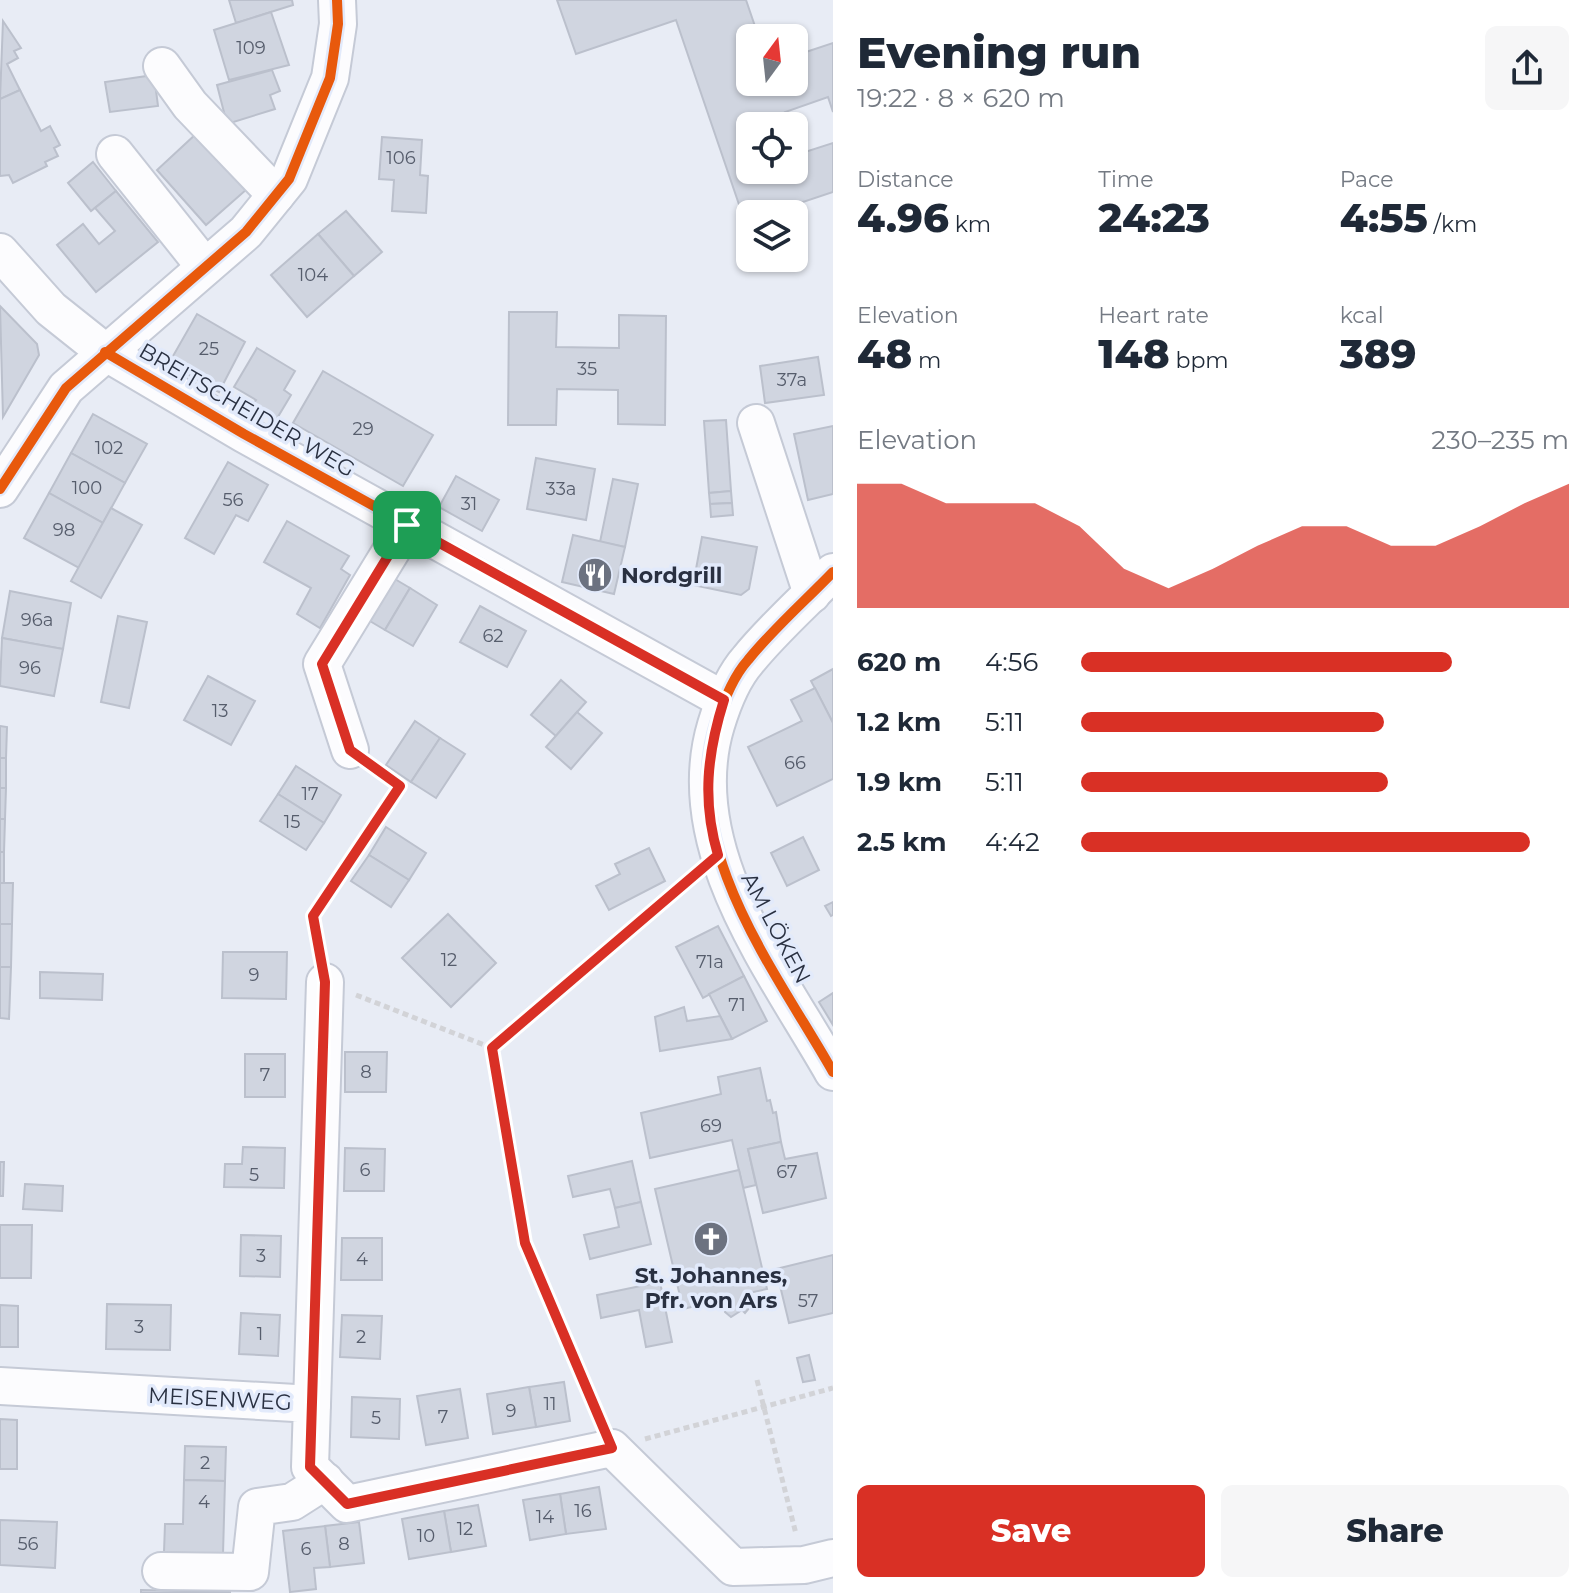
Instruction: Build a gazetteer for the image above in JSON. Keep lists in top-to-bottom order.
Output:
{
  "streets": {
    "street": ["BREITSCHEIDER WEG", "AM LÖKEN", "MEISENWEG"]
  },
  "crossings": [
    ["BREITSCHEIDER WEG", "AM LÖKEN"]
  ],
  "places": {
    "restaurant": ["Nordgrill"],
    "church": ["St. Johannes, Pfr. von Ars"]
  },
  "house_numbers": [
    "109",
    "106",
    "104",
    "25",
    "35",
    "37a",
    "29",
    "102",
    "100",
    "33a",
    "56",
    "31",
    "98",
    "96a",
    "62",
    "96",
    "13",
    "66",
    "17",
    "15",
    "12",
    "71a",
    "9",
    "71",
    "8",
    "7",
    "69",
    "6",
    "67",
    "5",
    "3",
    "4",
    "57",
    "3",
    "1",
    "2",
    "11",
    "9",
    "7",
    "5",
    "2",
    "4",
    "16",
    "14",
    "12",
    "10",
    "56",
    "8",
    "6"
  ],
  "north": "top",
  "page": {
    "heading": ["Evening run", "19:22 · 8 × 620 m"],
    "stats": [
      ["Distance", "4.96 km"],
      ["Time", "24:23"],
      ["Pace", "4:55 /km"],
      ["Elevation", "48 m"],
      ["Heart rate", "148 bpm"],
      ["kcal", "389"]
    ],
    "chart": ["Elevation", "230–235 m"],
    "list": [
      {
        "name": "620 m",
        "note": "4:56"
      },
      {
        "name": "1.2 km",
        "note": "5:11"
      },
      {
        "name": "1.9 km",
        "note": "5:11"
      },
      {
        "name": "2.5 km",
        "note": "4:42"
      }
    ],
    "buttons": ["Save", "Share"]
  }
}
